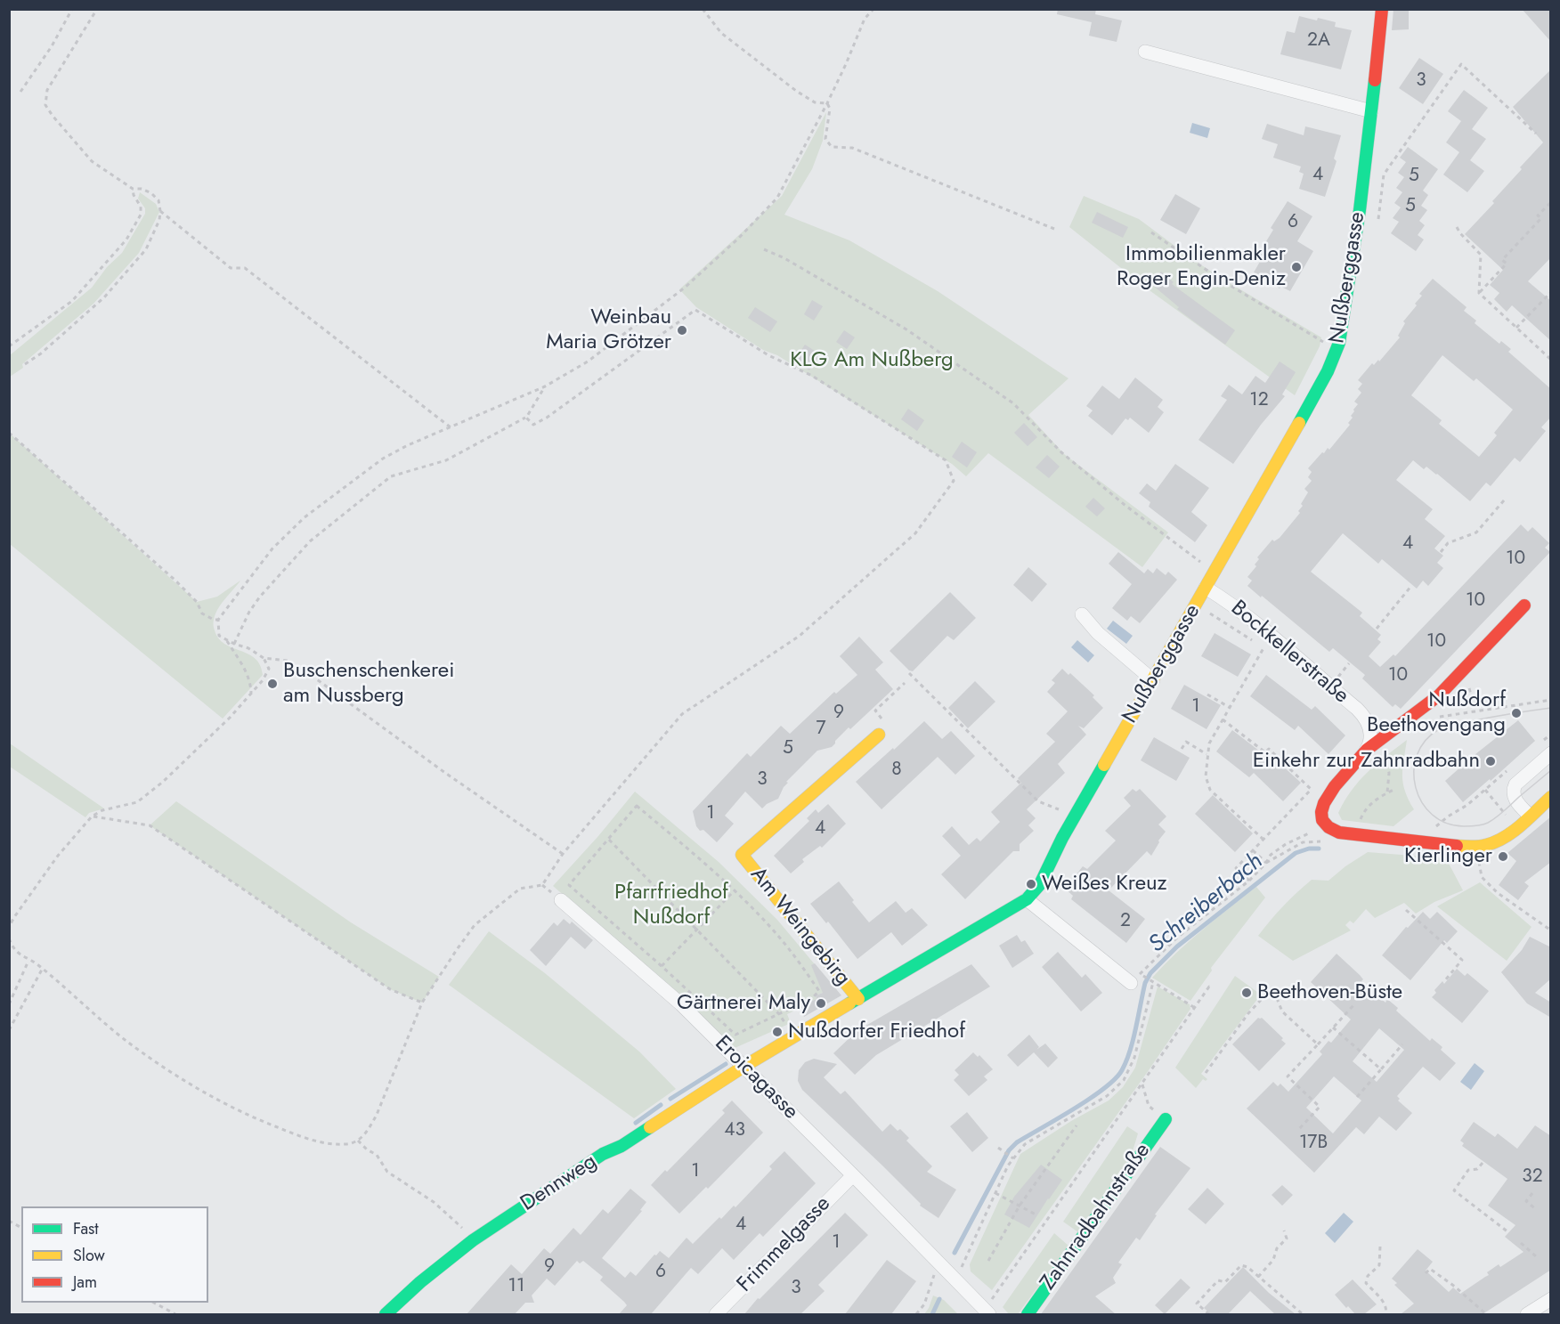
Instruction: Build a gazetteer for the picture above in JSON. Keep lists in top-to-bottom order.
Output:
{
  "streets": {
    "street": [
      "Nußberggasse",
      "Bockkellerstraße",
      "Am Weingebirg",
      "Eroicagasse",
      "Dennweg",
      "Zahnradbahnstraße",
      "Frimmelgasse"
    ]
  },
  "crossings": [
    ["Nußberggasse", "Bockkellerstraße"],
    ["Nußberggasse", "Am Weingebirg"],
    ["Nußberggasse", "Eroicagasse"],
    ["Nußberggasse", "Dennweg"],
    ["Eroicagasse", "Dennweg"],
    ["Eroicagasse", "Frimmelgasse"]
  ],
  "water": ["Schreiberbach"],
  "parks": ["KLG Am Nußberg", "Pfarrfriedhof Nußdorf"],
  "places": [
    "Immobilienmakler Roger Engin-Deniz",
    "Weinbau Maria Grötzer",
    "Buschenschenkerei am Nussberg",
    "Nußdorf Beethovengang",
    "Einkehr zur Zahnradbahn",
    "Kierlinger",
    "Weißes Kreuz",
    "Beethoven-Büste",
    "Gärtnerei Maly",
    "Nußdorfer Friedhof"
  ],
  "house_numbers": [
    "2A",
    "3",
    "4",
    "5",
    "5",
    "6",
    "12",
    "4",
    "10",
    "10",
    "10",
    "10",
    "1",
    "9",
    "7",
    "5",
    "8",
    "3",
    "1",
    "4",
    "2",
    "43",
    "17B",
    "1",
    "32",
    "4",
    "1",
    "9",
    "6",
    "11",
    "3"
  ],
  "legend": ["Fast", "Slow", "Jam"]
}
